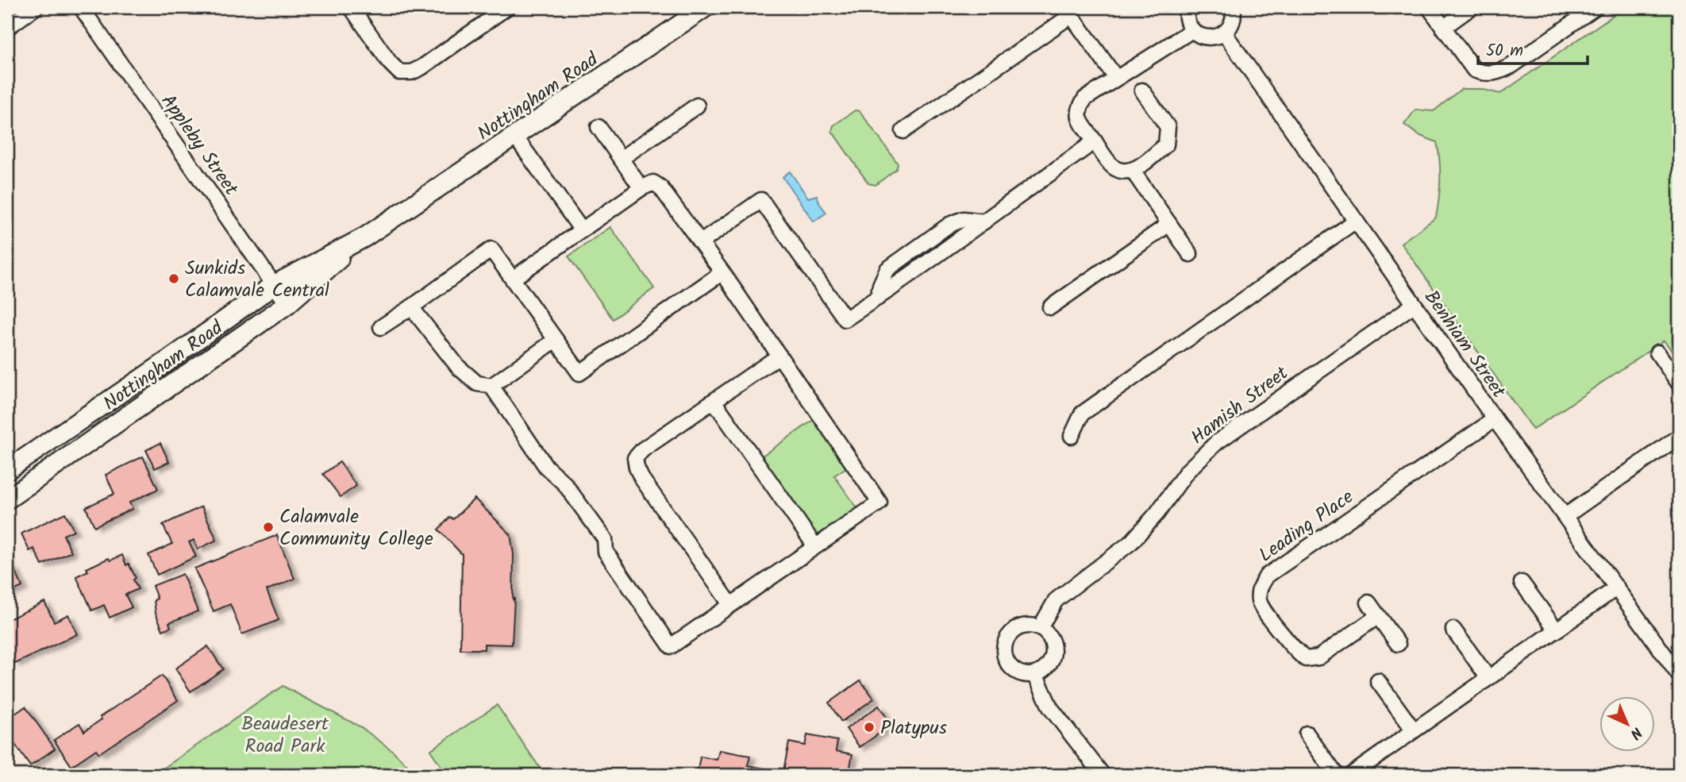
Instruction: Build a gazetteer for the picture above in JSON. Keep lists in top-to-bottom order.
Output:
{
  "streets": {
    "street": [
      "Nottingham Road",
      "Appleby Street",
      "Benhiam Street",
      "Hamish Street",
      "Leading Place"
    ]
  },
  "crossings": [
    ["Nottingham Road", "Appleby Street"],
    ["Benhiam Street", "Hamish Street"],
    ["Benhiam Street", "Leading Place"]
  ],
  "parks": ["Beaudesert Road Park"],
  "places": ["Sunkids Calamvale Central", "Calamvale Community College", "Platypus"],
  "scale_bar": "50 m",
  "north": "bottom right"
}
